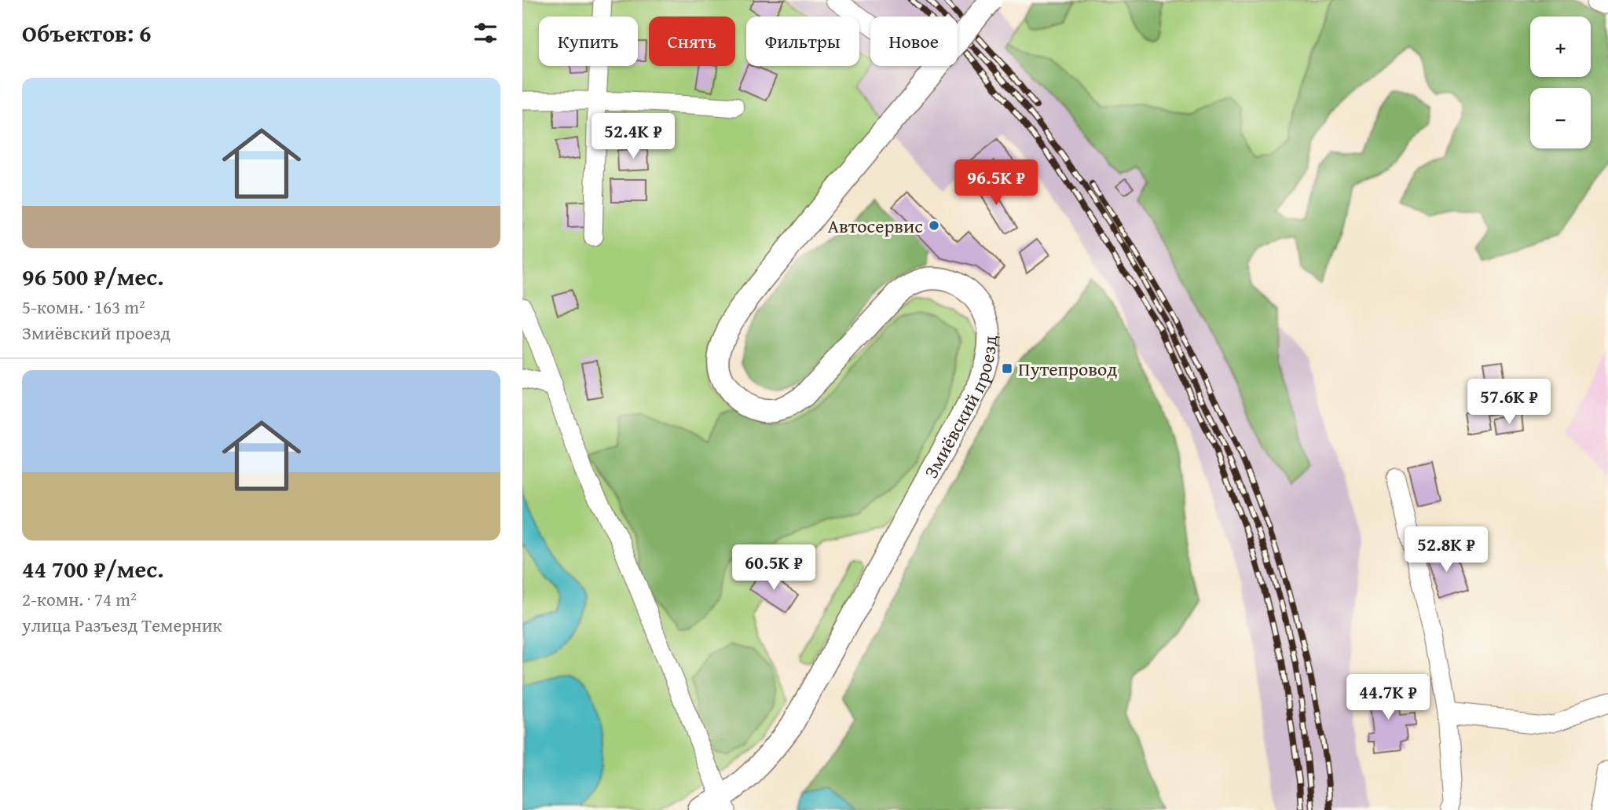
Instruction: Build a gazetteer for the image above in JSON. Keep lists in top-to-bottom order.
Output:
{
  "streets": {
    "main road": ["Змиёвский проезд"]
  },
  "places": {
    "other": ["Автосервис"],
    "transit": ["Путепровод"]
  },
  "page": {
    "heading": "Объектов: 6",
    "map_buttons": ["+", "−"],
    "chip": [
      "Купить",
      "Снять",
      "Фильтры",
      "Новое"
    ],
    "list": [
      {
        "name": "96 500 ₽/мес.",
        "note": "5-комн. · 163 m² · Змиёвский проезд"
      },
      {
        "name": "44 700 ₽/мес.",
        "note": "2-комн. · 74 m² · улица Разъезд Темерник"
      }
    ],
    "price": [
      "52.4K ₽",
      "96.5K ₽",
      "57.6K ₽",
      "52.8K ₽",
      "60.5K ₽",
      "44.7K ₽"
    ]
  }
}
